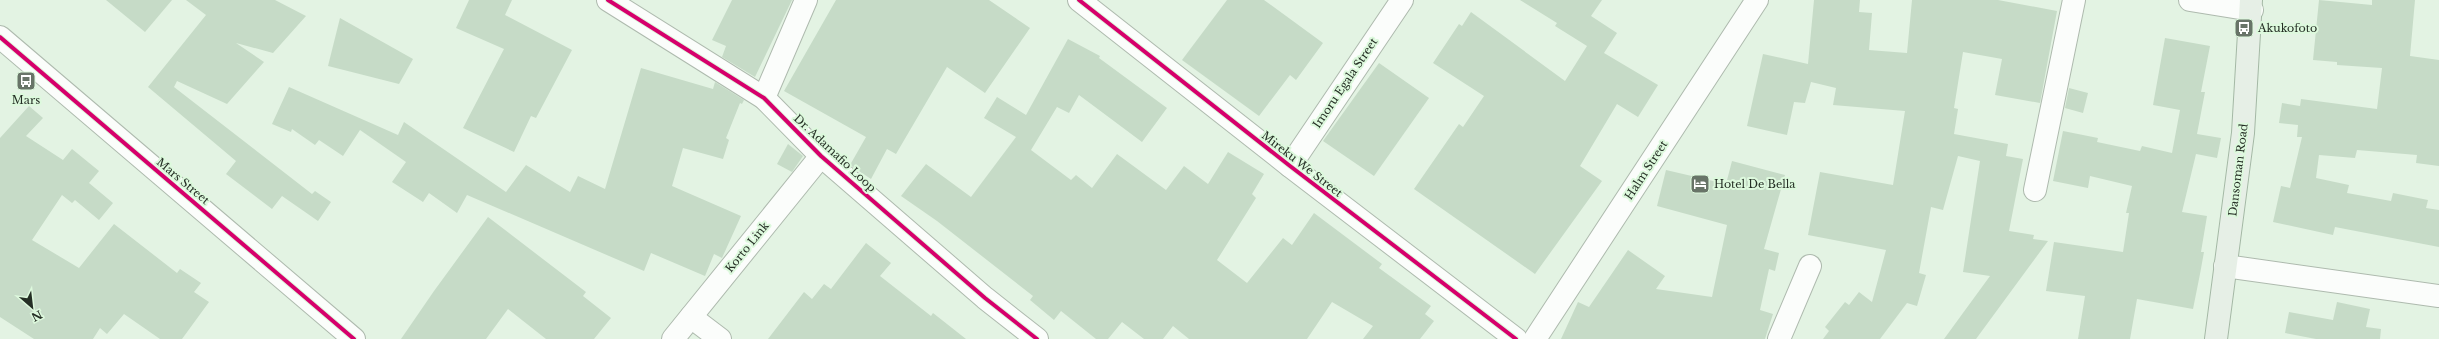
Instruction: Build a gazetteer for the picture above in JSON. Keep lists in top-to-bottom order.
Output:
{
  "streets": {
    "main road": ["Dansoman Road"],
    "street": [
      "Imoru Egala Street",
      "Dr. Adamafio Loop",
      "Mireku We Street",
      "Halm Street",
      "Mars Street",
      "Korto Link"
    ]
  },
  "crossings": [
    ["Imoru Egala Street", "Mireku We Street"],
    ["Dr. Adamafio Loop", "Korto Link"]
  ],
  "places": {
    "bus stop": ["Akukofoto", "Mars"],
    "hotel": ["Hotel De Bella"]
  },
  "north": "bottom right"
}
